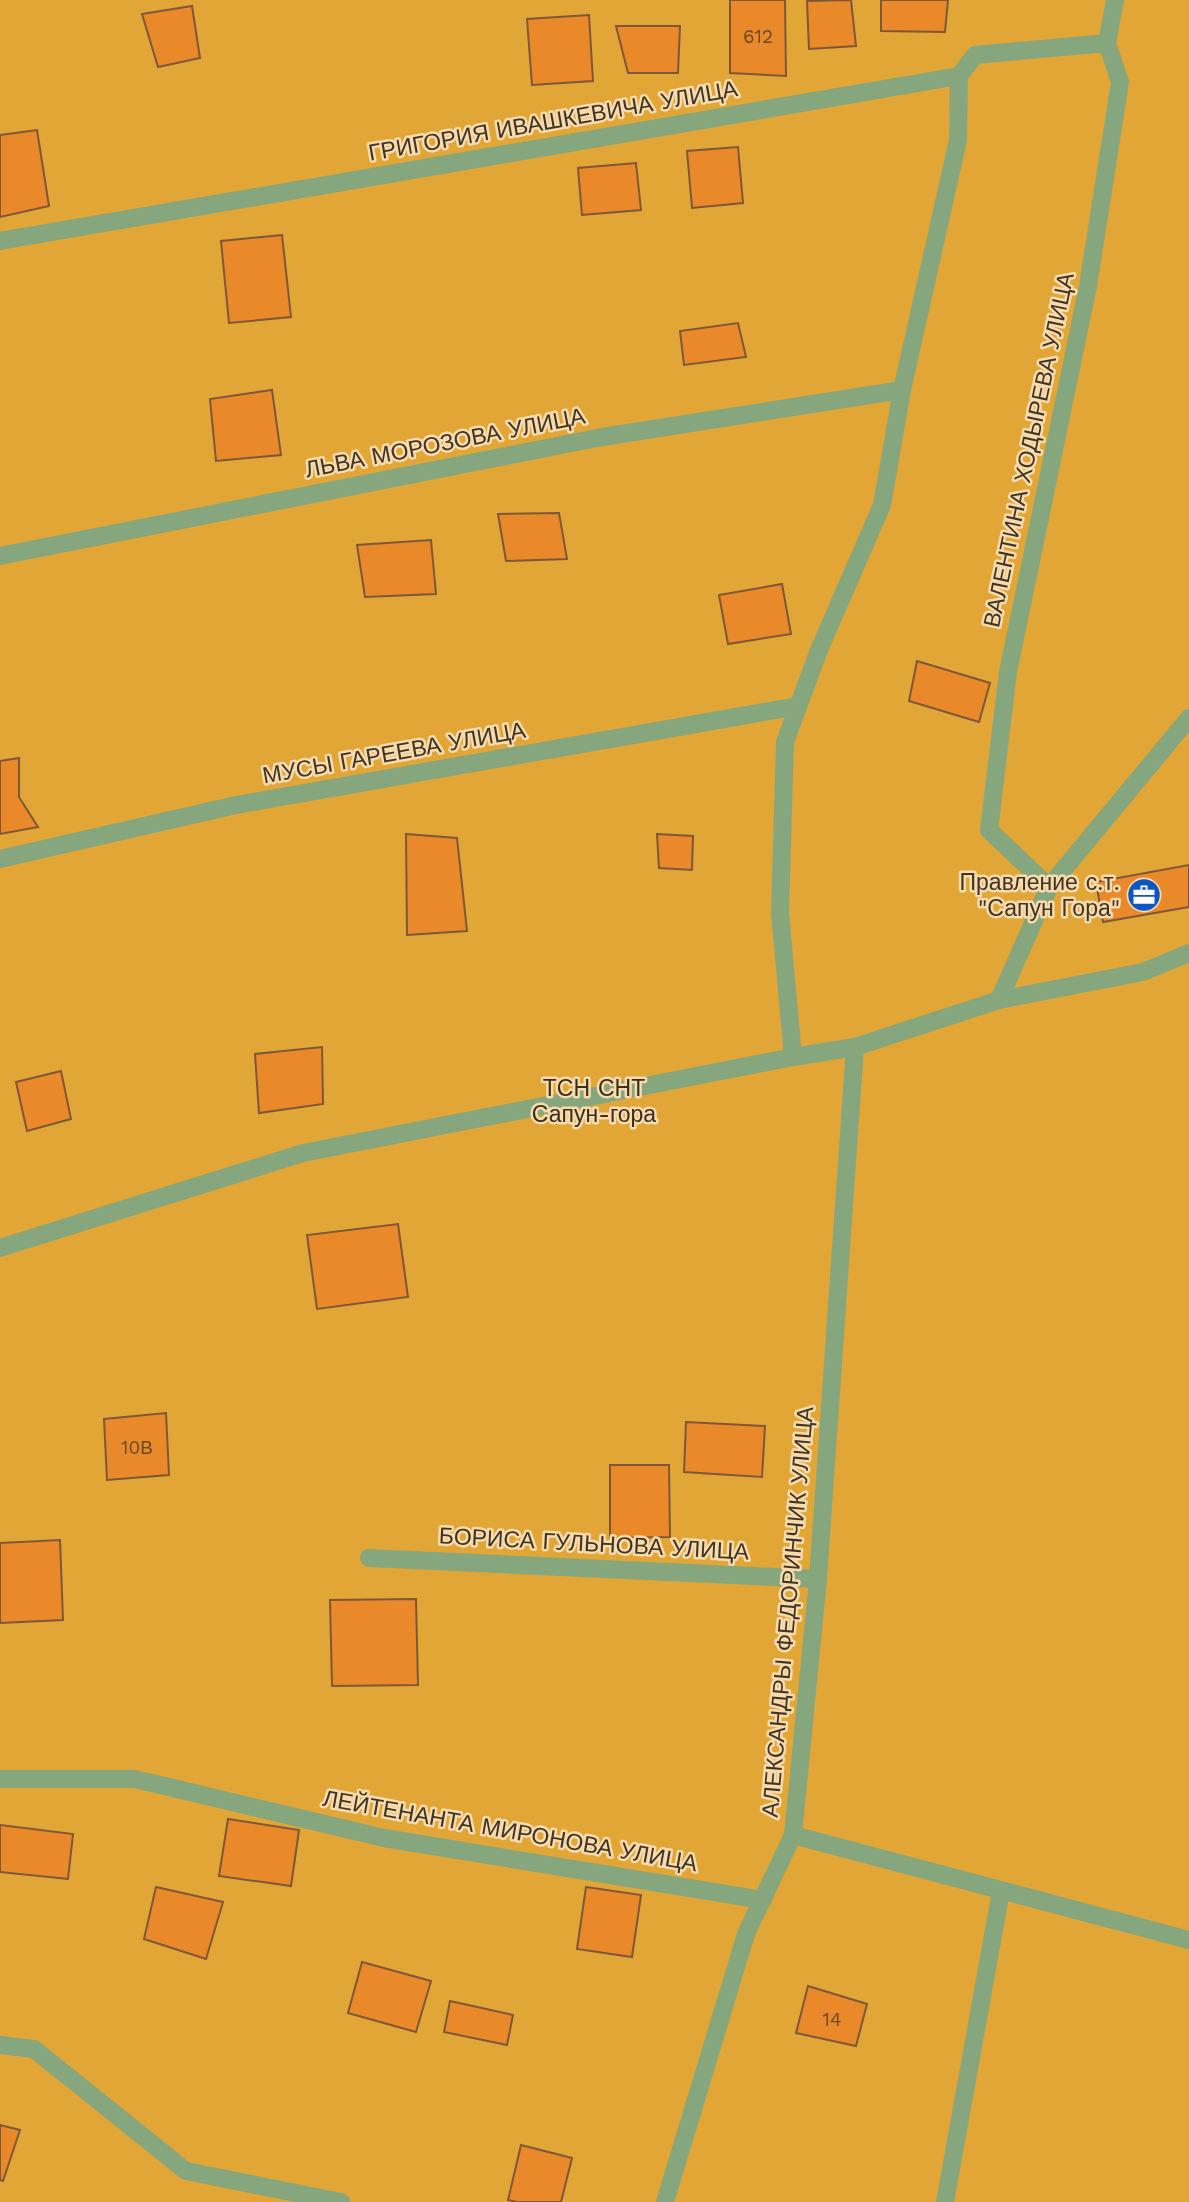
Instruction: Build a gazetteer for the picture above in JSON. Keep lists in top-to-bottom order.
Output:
{
  "streets": {
    "lane": [
      "ГРИГОРИЯ ИВАШКЕВИЧА УЛИЦА",
      "ЛЬВА МОРОЗОВА УЛИЦА",
      "ВАЛЕНТИНА ХОДЫРЕВА УЛИЦА",
      "МУСЫ ГАРЕЕВА УЛИЦА",
      "БОРИСА ГУЛЬНОВА УЛИЦА",
      "АЛЕКСАНДРЫ ФЕДОРИНЧИК УЛИЦА",
      "ЛЕЙТЕНАНТА МИРОНОВА УЛИЦА"
    ]
  },
  "crossings": [
    ["БОРИСА ГУЛЬНОВА УЛИЦА", "АЛЕКСАНДРЫ ФЕДОРИНЧИК УЛИЦА"],
    ["АЛЕКСАНДРЫ ФЕДОРИНЧИК УЛИЦА", "ЛЕЙТЕНАНТА МИРОНОВА УЛИЦА"]
  ],
  "parks": ["ТСН СНТ Сапун-гора"],
  "places": {
    "office": ["Правление с.т. \"Сапун Гора\""]
  },
  "house_numbers": ["612", "10В", "14"]
}
